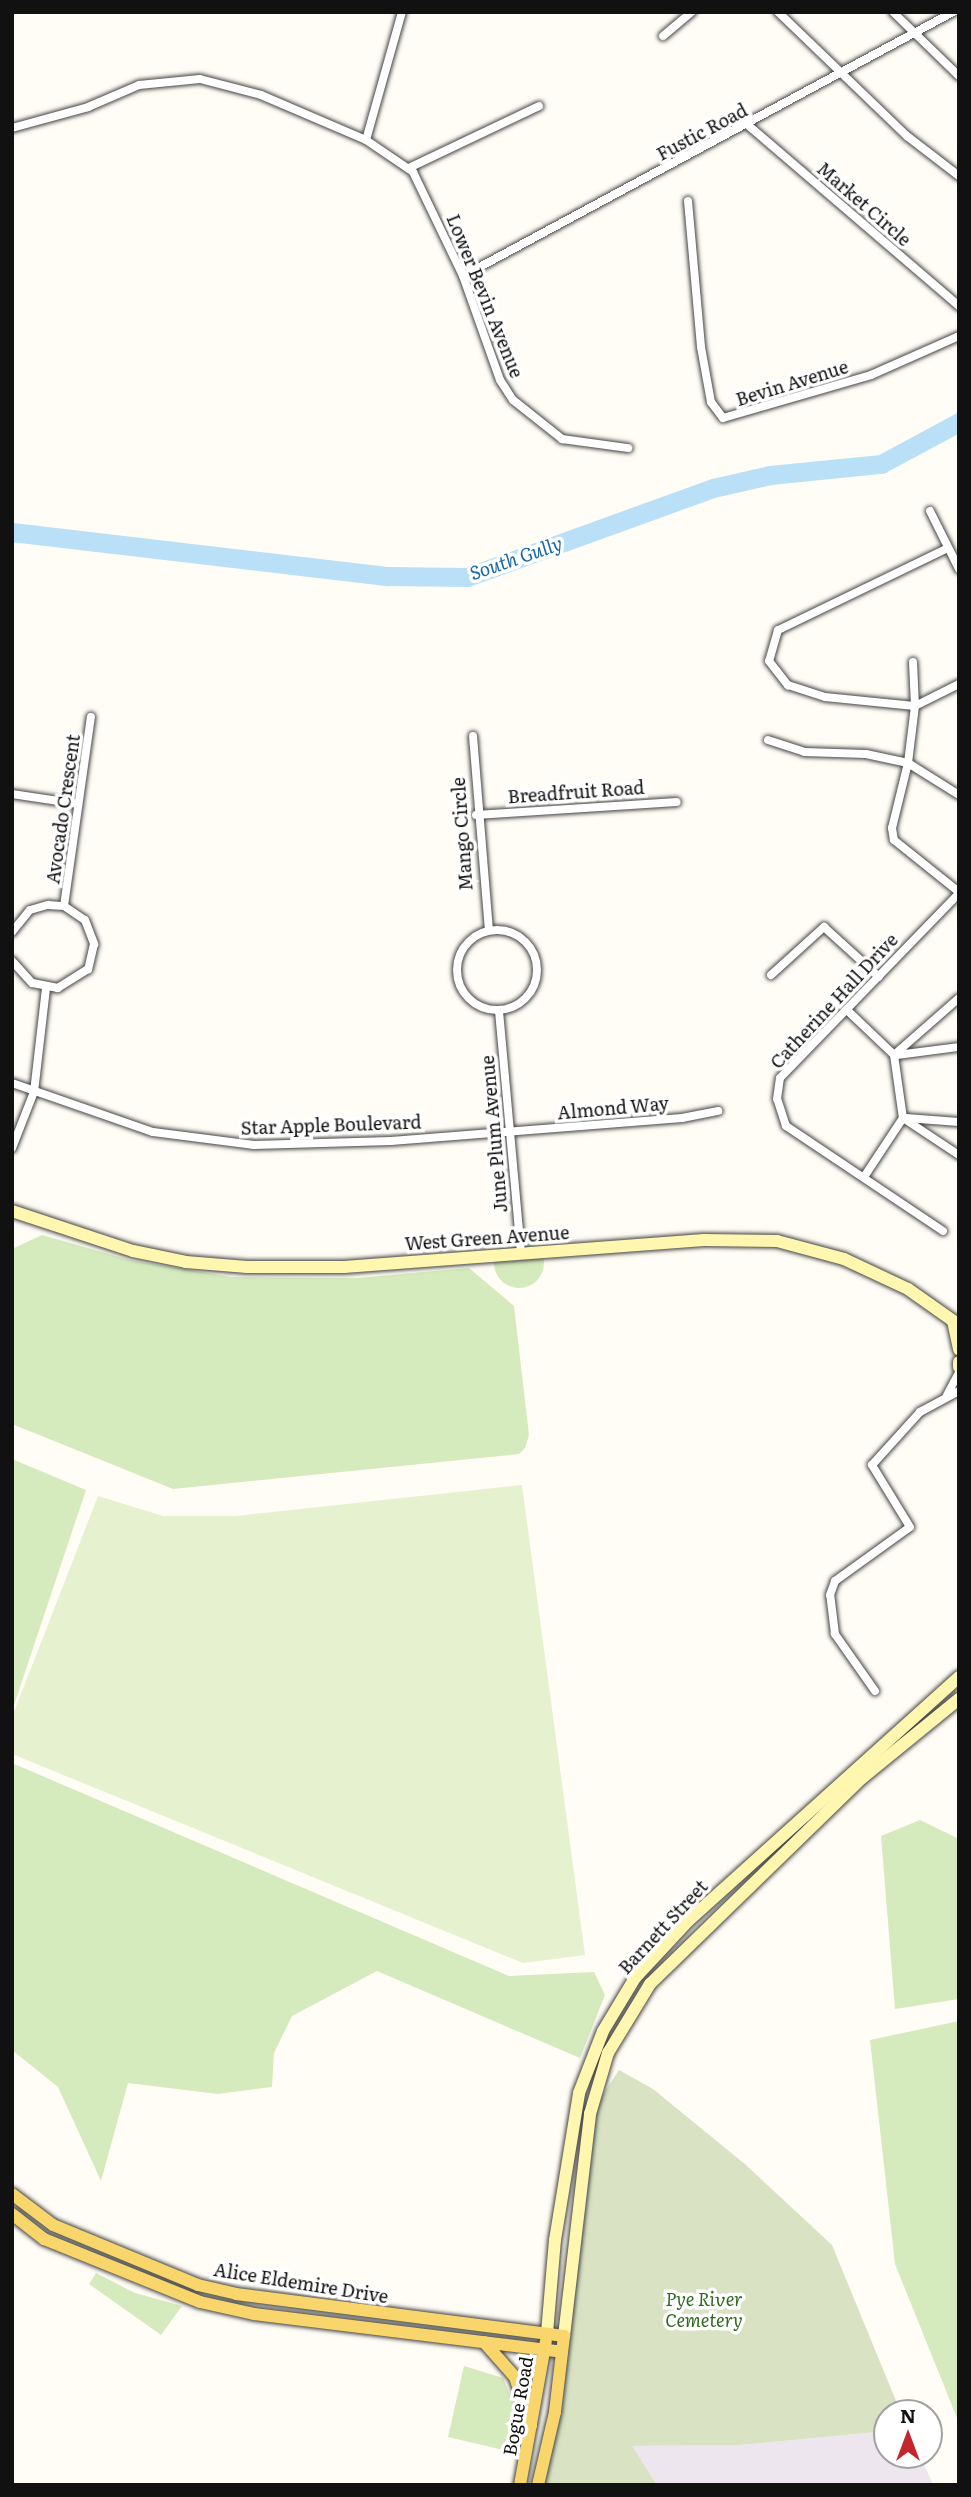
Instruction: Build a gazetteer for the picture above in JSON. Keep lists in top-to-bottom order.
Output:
{
  "streets": {
    "main road": [
      "West Green Avenue",
      "Barnett Street",
      "Alice Eldemire Drive",
      "Bogue Road"
    ],
    "street": [
      "Fustic Road",
      "Market Circle",
      "Lower Bevin Avenue",
      "Bevin Avenue",
      "Breadfruit Road",
      "Avocado Crescent",
      "Mango Circle",
      "Catherine Hall Drive",
      "Almond Way",
      "Star Apple Boulevard",
      "June Plum Avenue"
    ]
  },
  "crossings": [
    ["Fustic Road", "Market Circle"],
    ["Fustic Road", "Lower Bevin Avenue"],
    ["Breadfruit Road", "Mango Circle"],
    ["Mango Circle", "June Plum Avenue"],
    ["Almond Way", "Star Apple Boulevard"],
    ["Almond Way", "June Plum Avenue"],
    ["Star Apple Boulevard", "June Plum Avenue"],
    ["June Plum Avenue", "West Green Avenue"],
    ["Barnett Street", "Alice Eldemire Drive"],
    ["Barnett Street", "Bogue Road"],
    ["Alice Eldemire Drive", "Bogue Road"]
  ],
  "water": ["South Gully"],
  "parks": ["Pye River Cemetery"],
  "north": "top"
}
